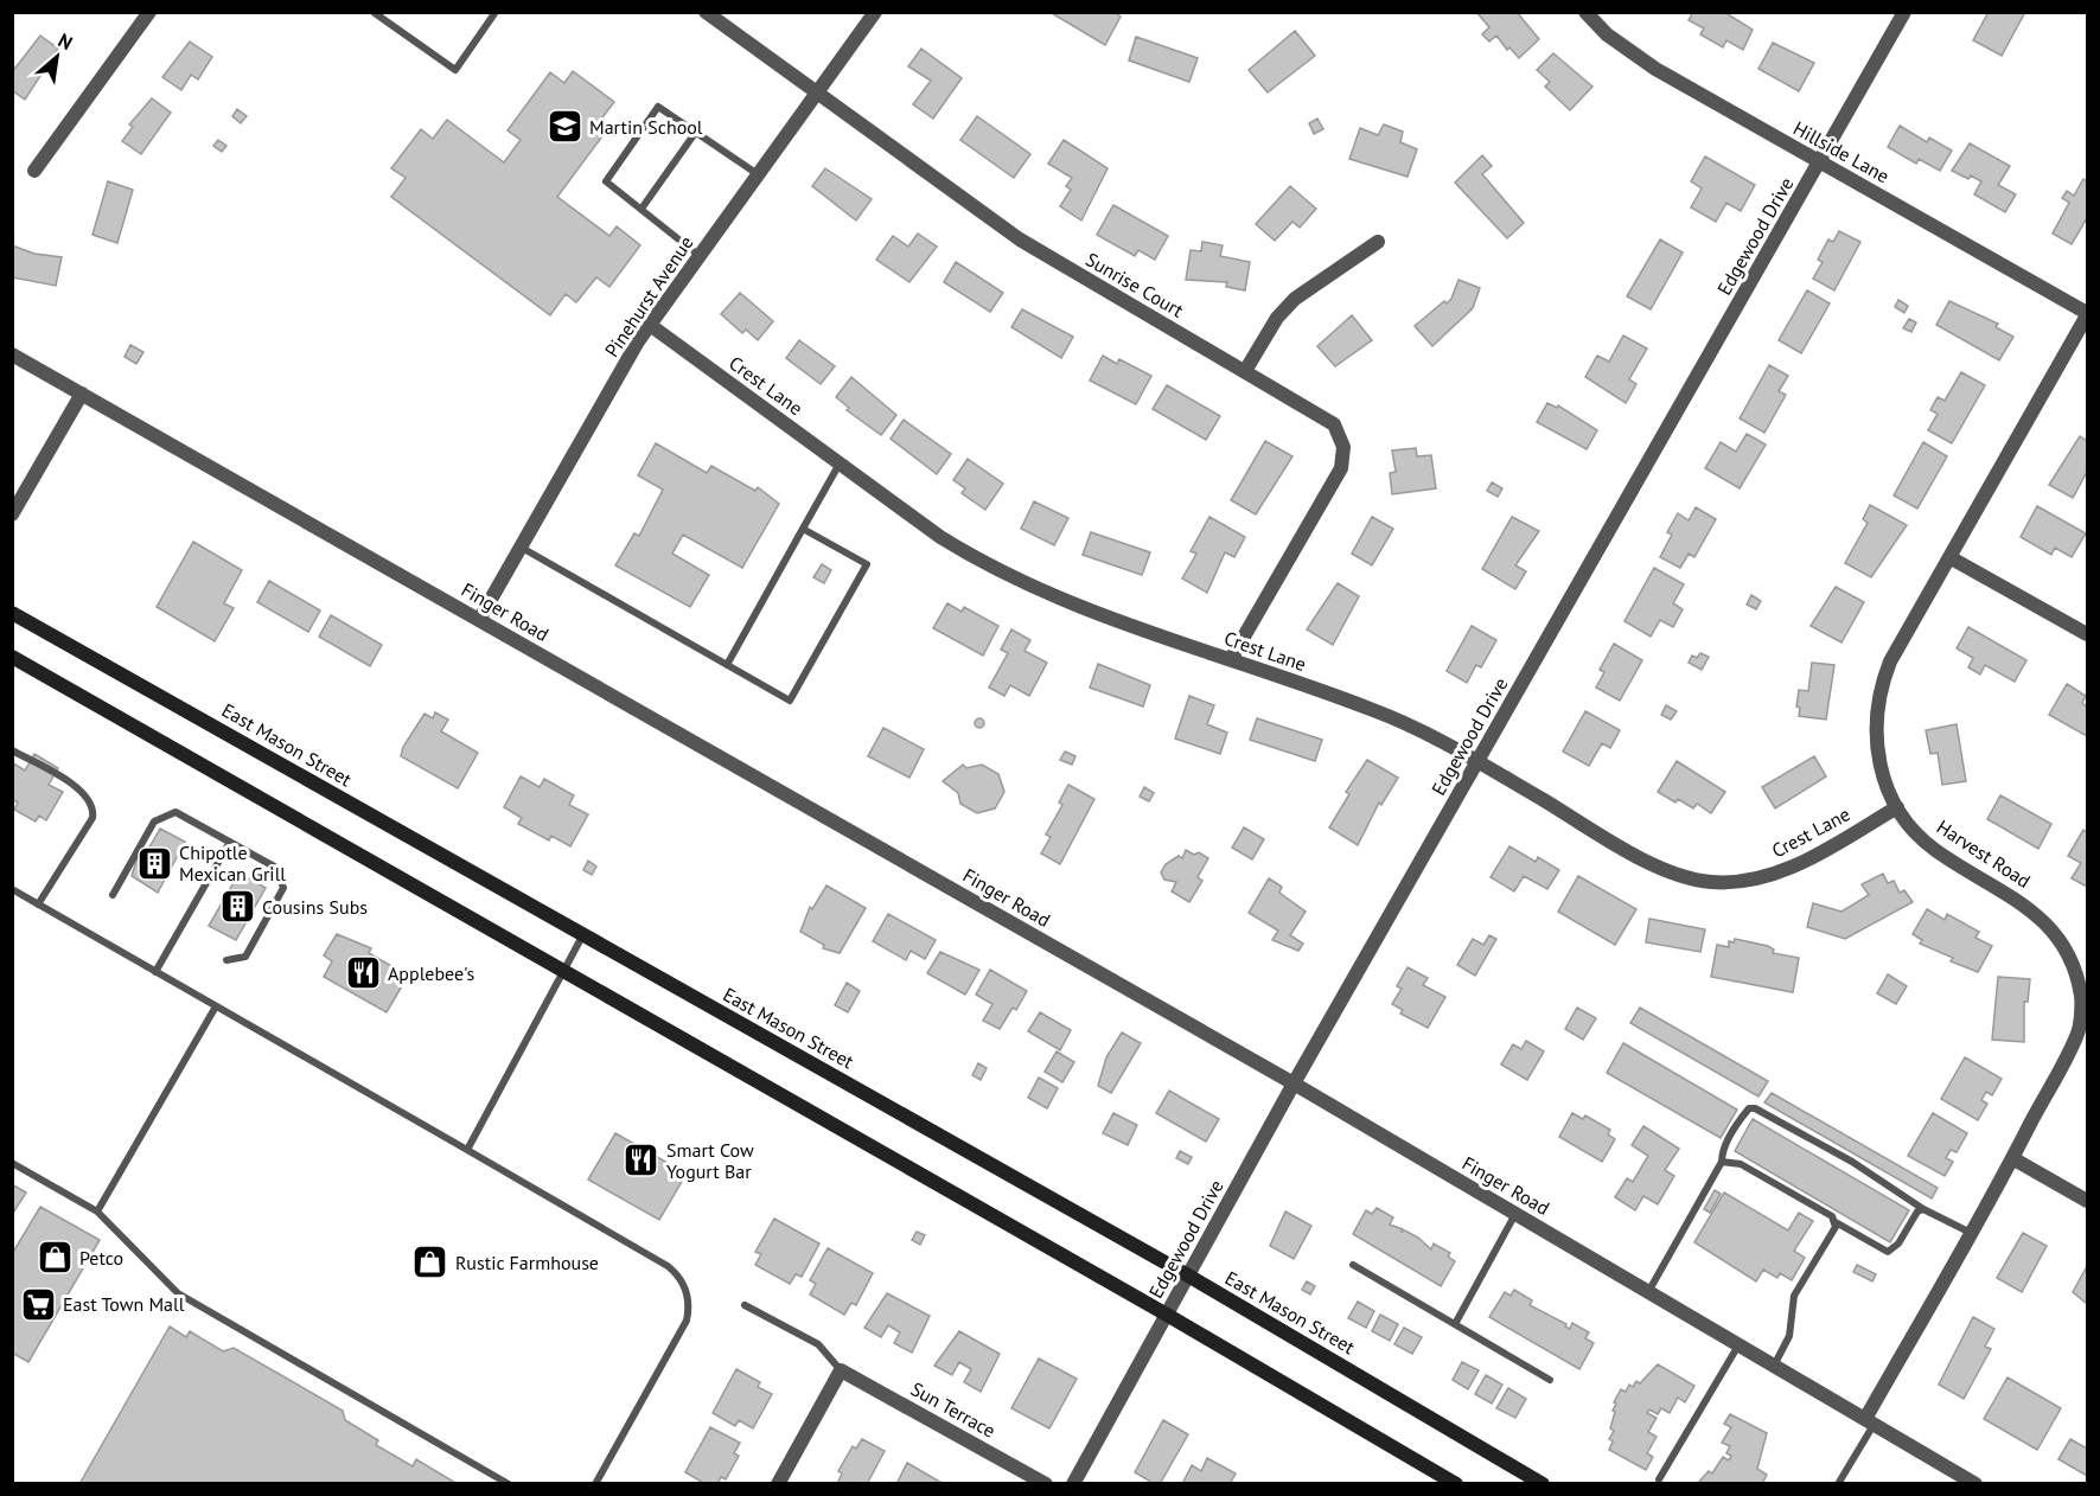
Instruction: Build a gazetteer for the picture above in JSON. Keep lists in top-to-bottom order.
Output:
{
  "streets": {
    "main road": ["East Mason Street"],
    "street": [
      "Hillside Lane",
      "Edgewood Drive",
      "Sunrise Court",
      "Pinehurst Avenue",
      "Crest Lane",
      "Finger Road",
      "Harvest Road",
      "Sun Terrace"
    ]
  },
  "crossings": [
    ["Hillside Lane", "Edgewood Drive"],
    ["Hillside Lane", "Harvest Road"],
    ["Edgewood Drive", "Crest Lane"],
    ["Edgewood Drive", "Finger Road"],
    ["Edgewood Drive", "East Mason Street"],
    ["Sunrise Court", "Pinehurst Avenue"],
    ["Sunrise Court", "Crest Lane"],
    ["Pinehurst Avenue", "Crest Lane"],
    ["Pinehurst Avenue", "Finger Road"],
    ["Crest Lane", "Harvest Road"],
    ["Finger Road", "Harvest Road"]
  ],
  "places": {
    "school or university": ["Martin School"],
    "building": ["Chipotle Mexican Grill", "Cousins Subs"],
    "restaurant": ["Applebee's", "Smart Cow Yogurt Bar"],
    "shop": ["Petco", "Rustic Farmhouse"],
    "supermarket": ["East Town Mall"]
  },
  "north": "top right"
}
